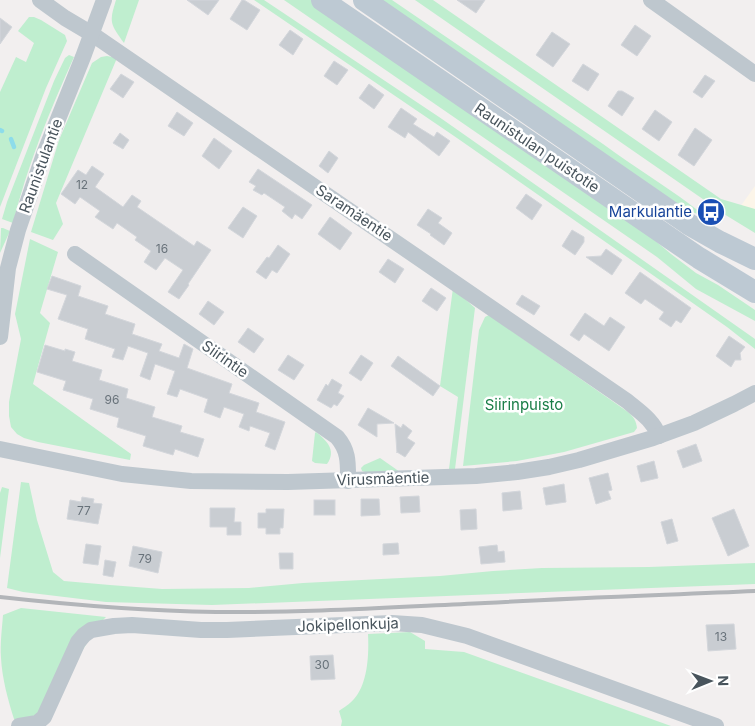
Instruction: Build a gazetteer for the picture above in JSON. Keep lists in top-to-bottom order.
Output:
{
  "streets": {
    "main road": ["Raunistulan puistotie"],
    "street": [
      "Raunistulantie",
      "Saramäentie",
      "Siirintie",
      "Virusmäentie",
      "Jokipellonkuja"
    ]
  },
  "crossings": [
    ["Raunistulantie", "Saramäentie"],
    ["Saramäentie", "Virusmäentie"],
    ["Siirintie", "Virusmäentie"]
  ],
  "parks": ["Siirinpuisto"],
  "places": {
    "bus stop": ["Markulantie"]
  },
  "house_numbers": [
    "12",
    "16",
    "96",
    "77",
    "79",
    "13",
    "30"
  ],
  "north": "right"
}
